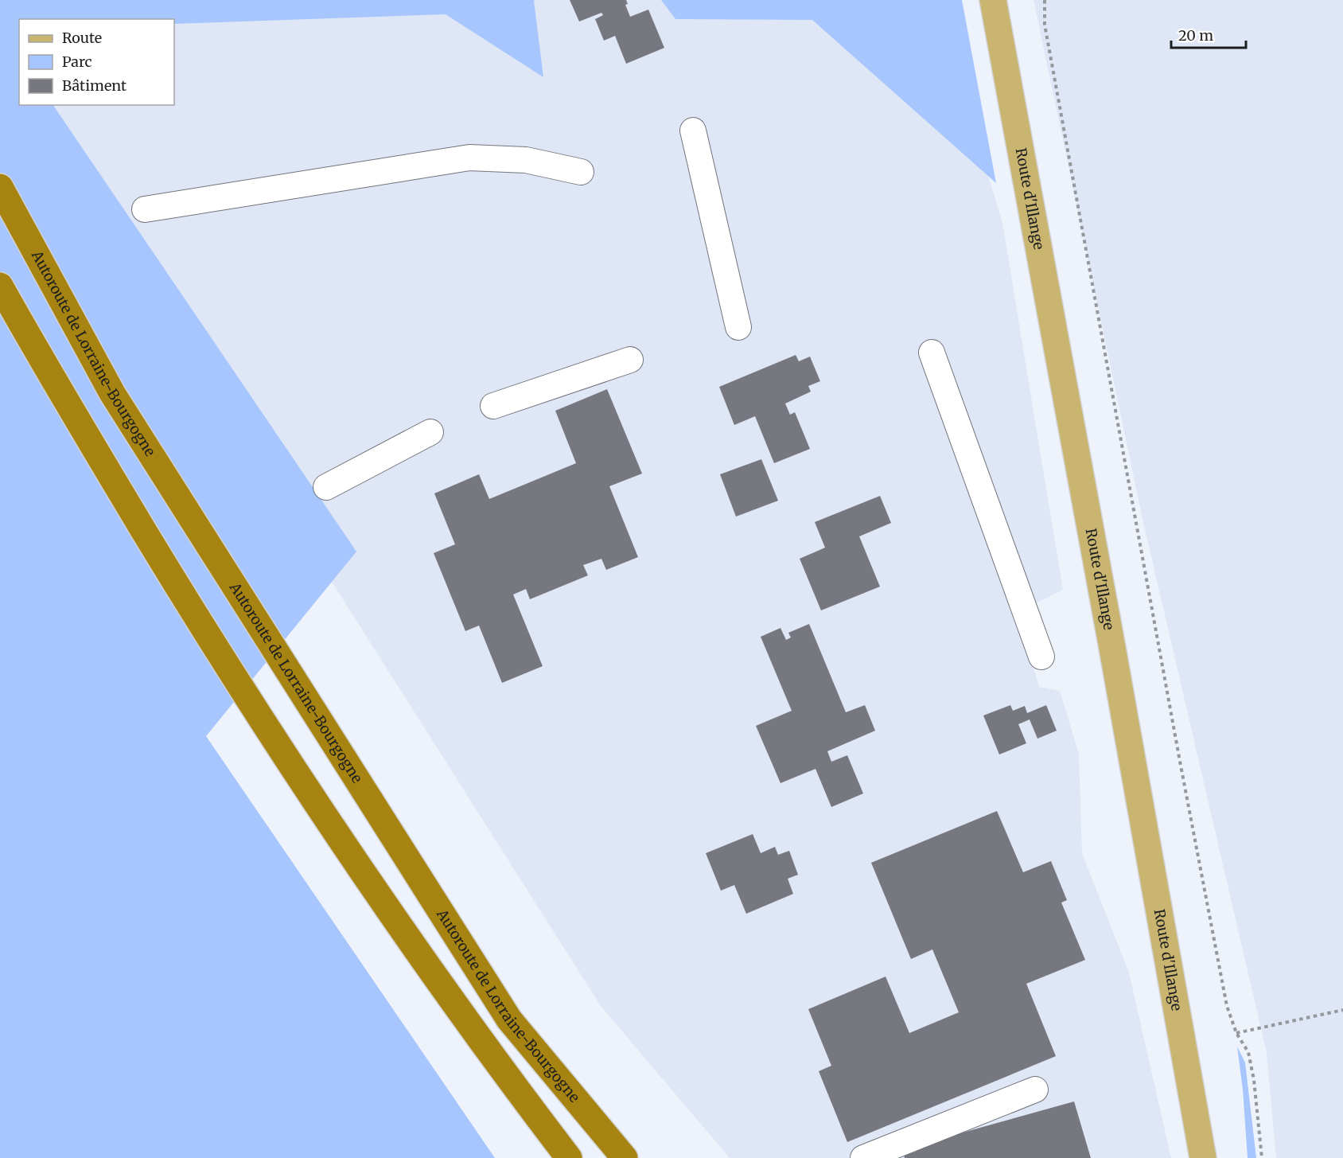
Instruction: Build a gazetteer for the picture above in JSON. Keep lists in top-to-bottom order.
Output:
{
  "streets": {
    "highway": ["Autoroute de Lorraine-Bourgogne"],
    "main road": ["Route d'Illange"]
  },
  "legend": ["Route", "Parc", "Bâtiment"],
  "scale_bar": "20 m"
}
